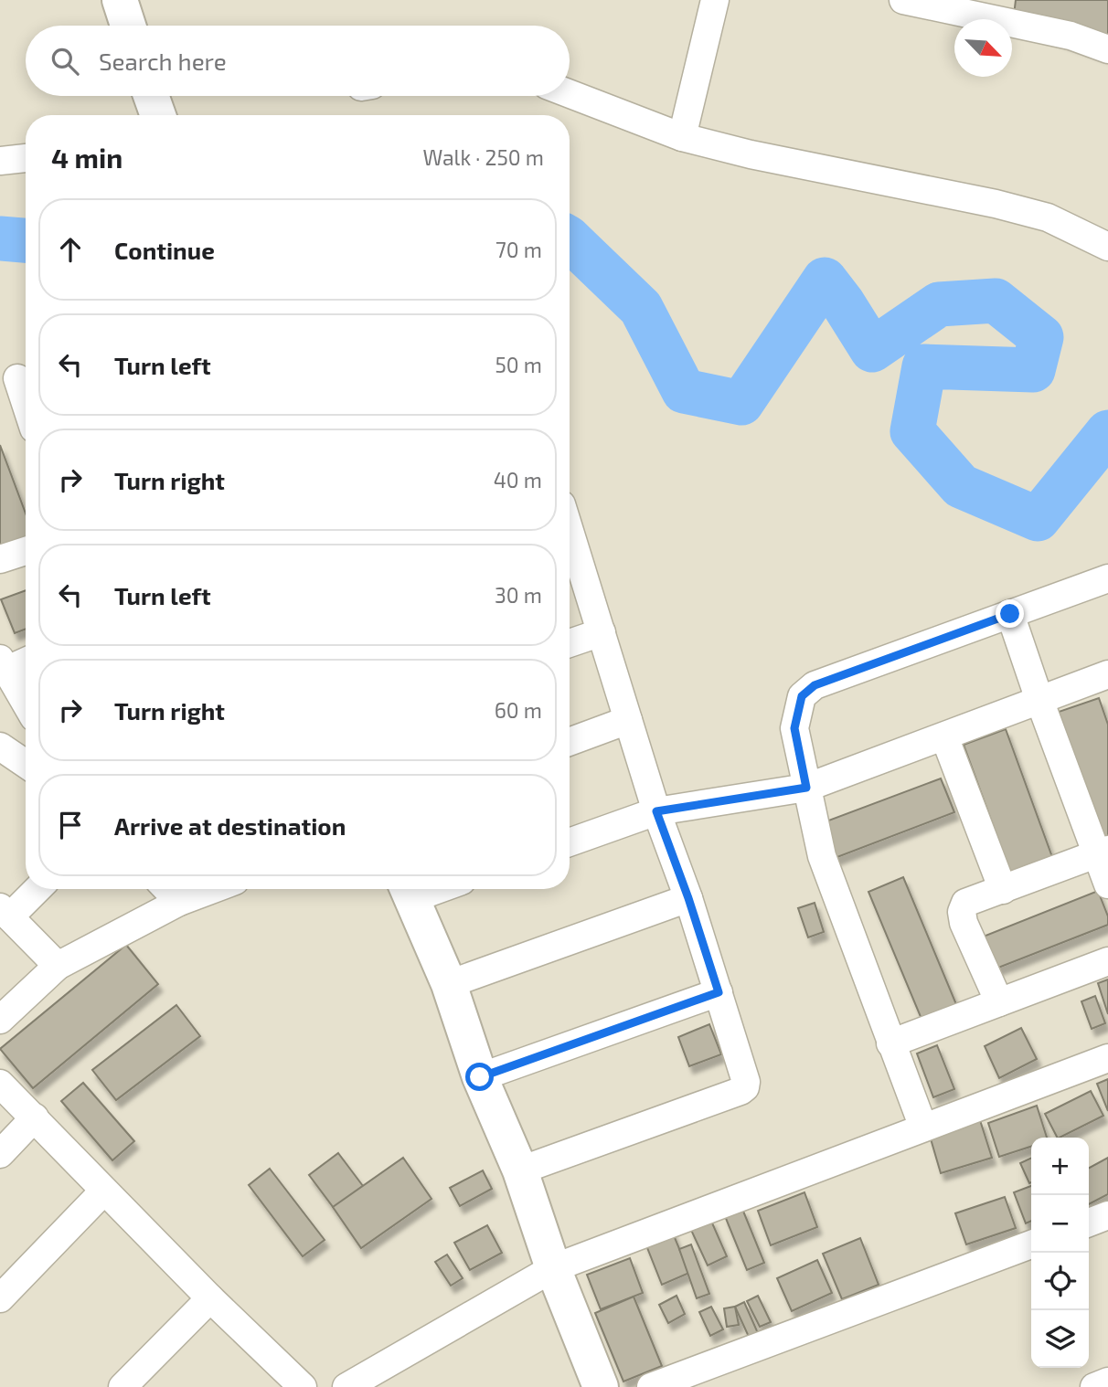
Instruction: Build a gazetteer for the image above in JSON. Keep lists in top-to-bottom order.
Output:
{
  "north": "bottom right",
  "page": {
    "search": "Search here",
    "heading": ["4 min", "Walk · 250 m"],
    "list": [
      ["Continue", "70 m"],
      ["Turn left", "50 m"],
      ["Turn right", "40 m"],
      ["Turn left", "30 m"],
      ["Turn right", "60 m"],
      "Arrive at destination"
    ],
    "map_buttons": ["+", "−"]
  }
}
